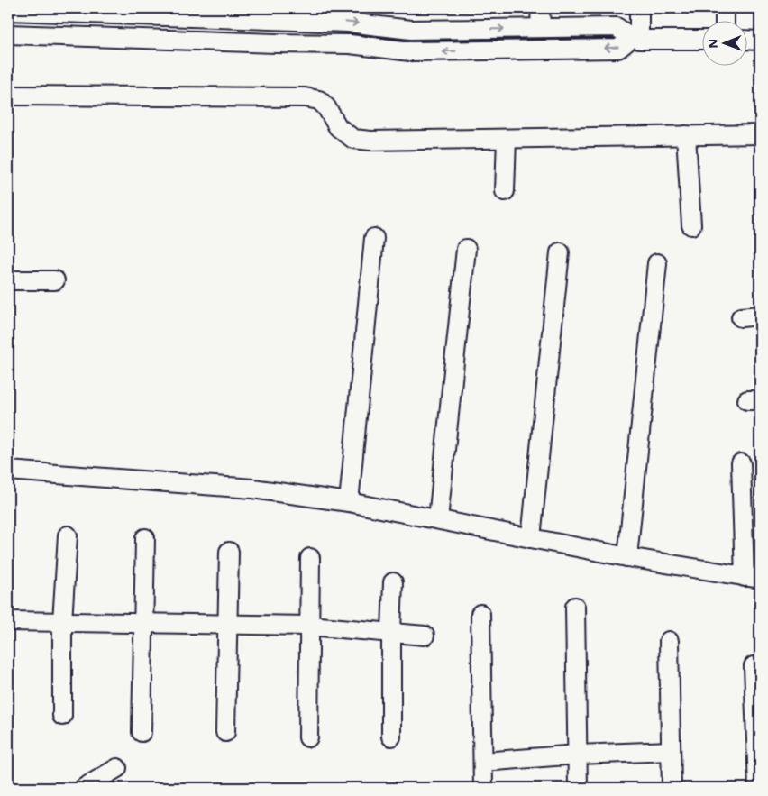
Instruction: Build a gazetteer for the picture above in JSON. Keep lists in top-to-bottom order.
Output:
{
  "north": "left"
}
